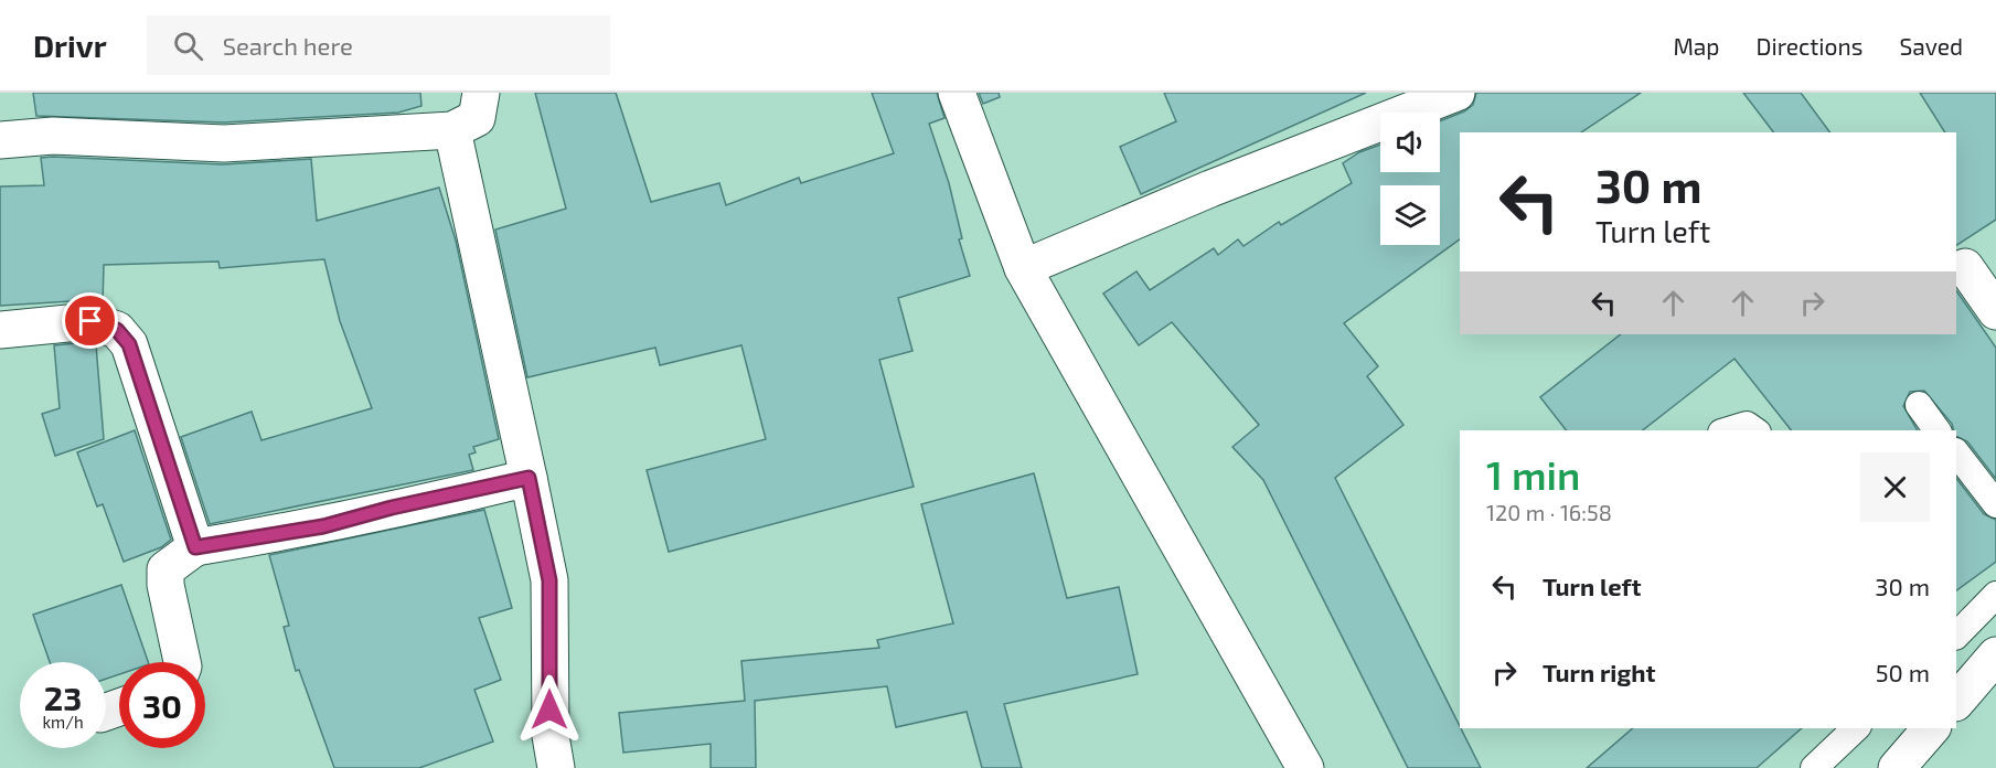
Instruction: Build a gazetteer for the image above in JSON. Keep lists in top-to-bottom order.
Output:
{
  "page": {
    "header": "Drivr",
    "search": "Search here",
    "nav": ["Map", "Directions", "Saved"],
    "turn": ["30 m", "Turn left"],
    "heading": ["1 min", "120 m · 16:58"],
    "list": [
      {
        "name": "Turn left",
        "value": "30 m"
      },
      {
        "name": "Turn right",
        "value": "50 m"
      }
    ],
    "speed": "23 km/h",
    "limit": "30"
  }
}
